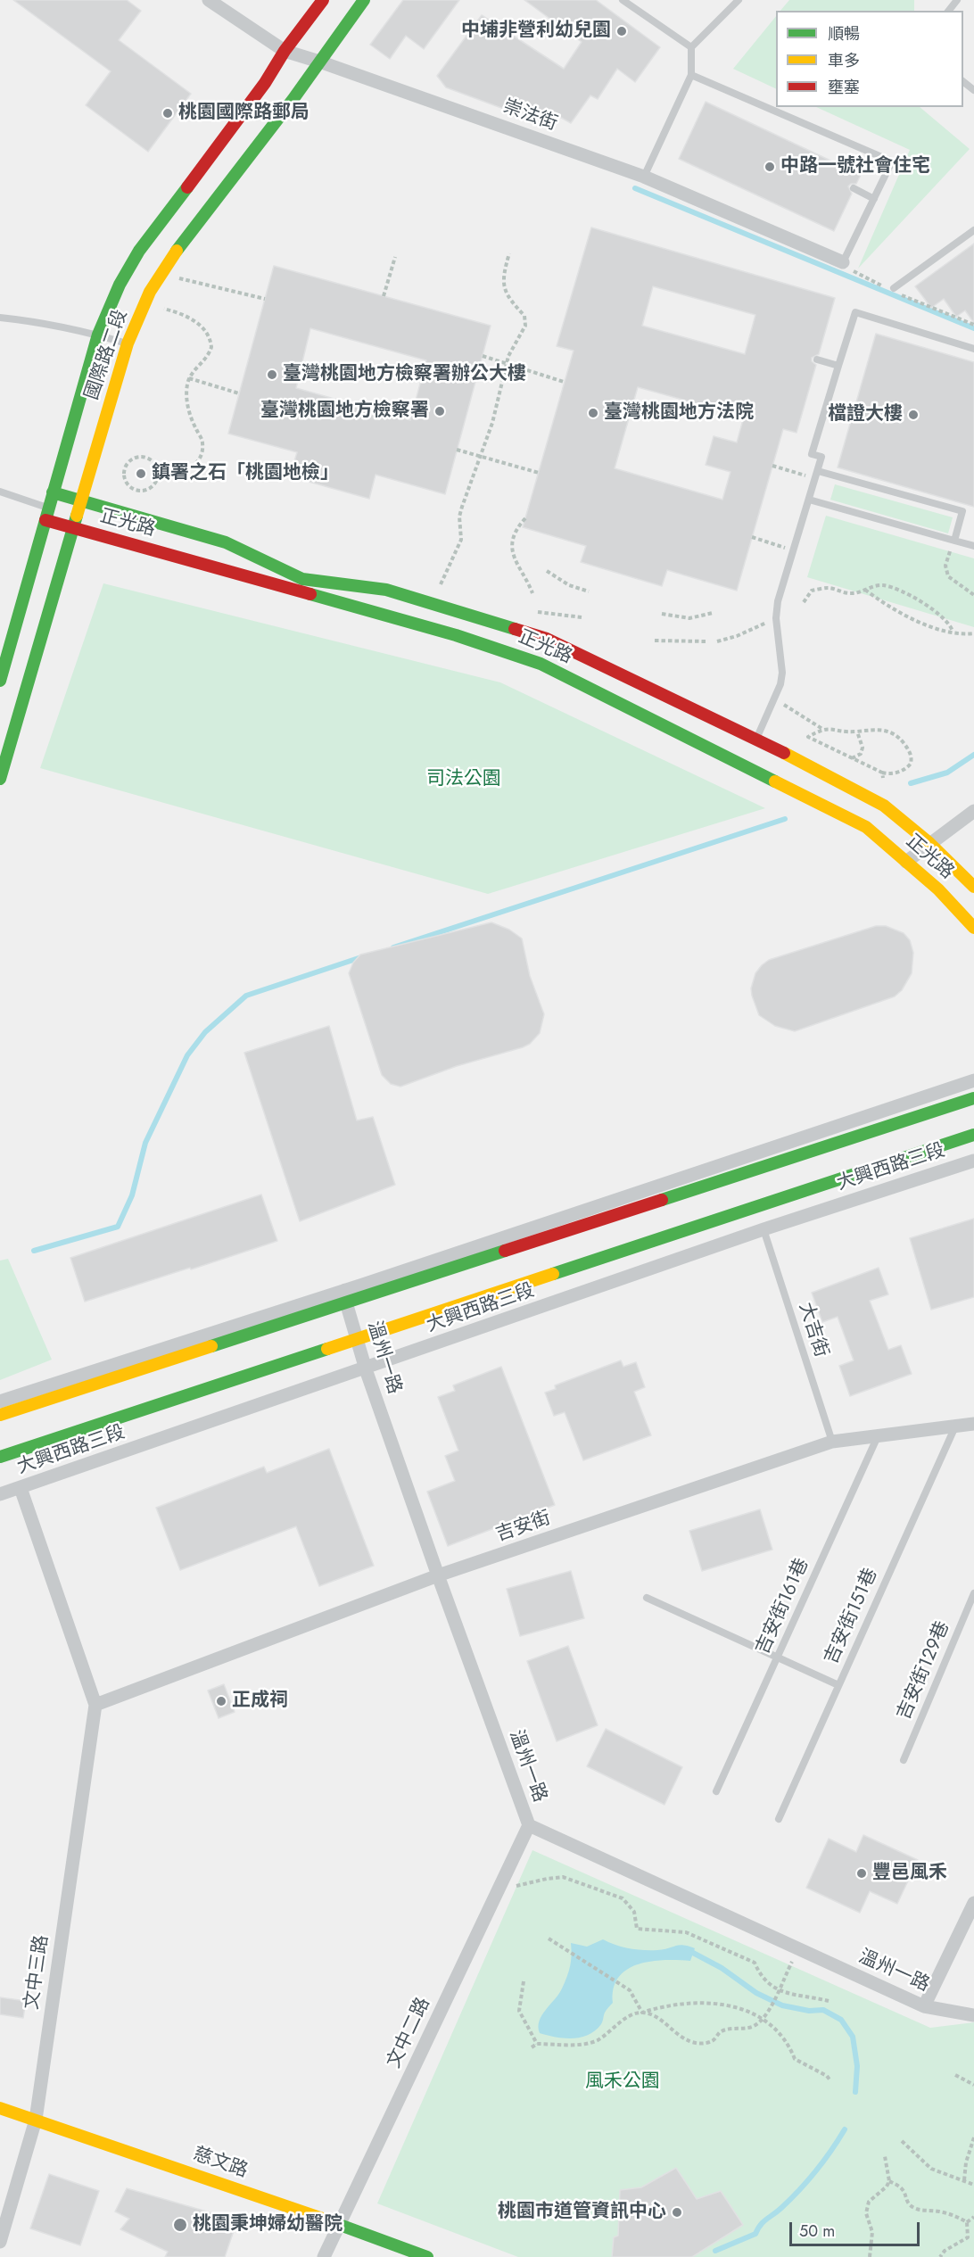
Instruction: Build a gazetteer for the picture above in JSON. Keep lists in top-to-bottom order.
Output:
{
  "streets": {
    "street": [
      "崇法街",
      "國際路二段",
      "正光路",
      "大興西路三段",
      "溫州一路",
      "吉安街",
      "文中三路",
      "文中二路",
      "慈文路"
    ],
    "lane": [
      "大吉街",
      "吉安街161巷",
      "吉安街151巷",
      "吉安街129巷"
    ]
  },
  "crossings": [
    ["崇法街", "國際路二段"],
    ["國際路二段", "正光路"],
    ["大興西路三段", "大吉街"],
    ["大興西路三段", "溫州一路"],
    ["大吉街", "吉安街"],
    ["溫州一路", "吉安街"],
    ["溫州一路", "文中二路"],
    ["吉安街", "吉安街161巷"],
    ["吉安街", "吉安街151巷"],
    ["吉安街", "文中三路"],
    ["文中三路", "慈文路"],
    ["文中二路", "慈文路"]
  ],
  "parks": ["司法公園", "風禾公園"],
  "places": [
    "中埔非營利幼兒園",
    "桃園國際路郵局",
    "中路一號社會住宅",
    "臺灣桃園地方檢察署辦公大樓",
    "臺灣桃園地方檢察署",
    "臺灣桃園地方法院",
    "檔證大樓",
    "鎮署之石「桃園地檢」",
    "正成祠",
    "豐邑風禾",
    "桃園市道管資訊中心",
    "桃園秉坤婦幼醫院"
  ],
  "legend": ["順暢", "車多", "壅塞"],
  "scale_bar": "50 m"
}
